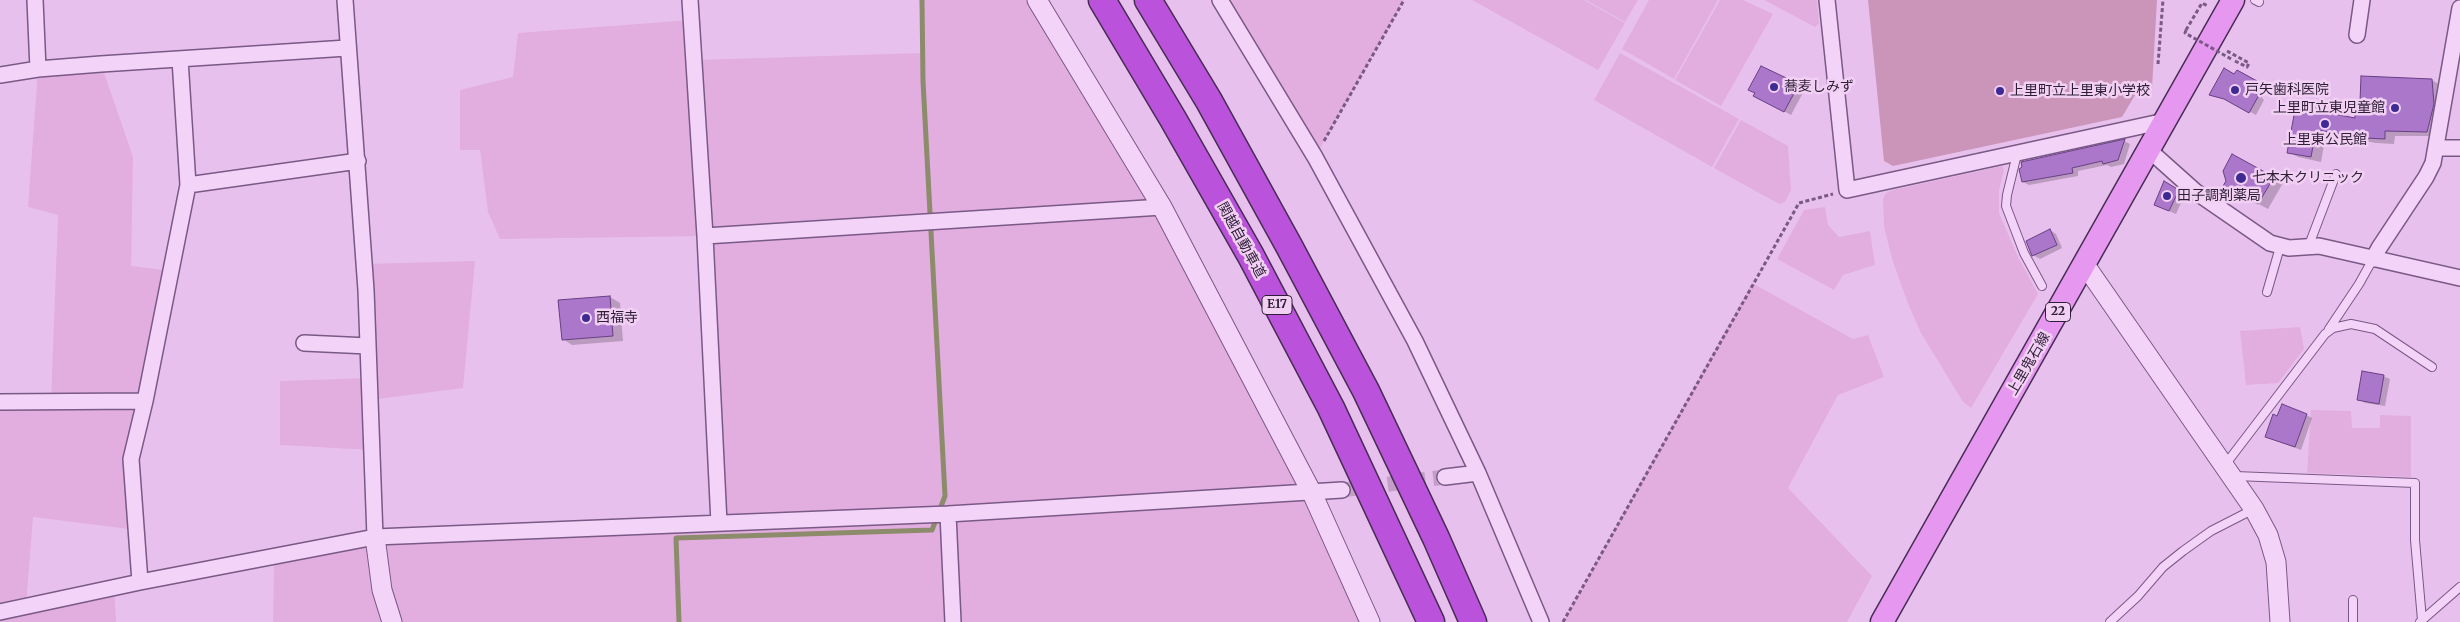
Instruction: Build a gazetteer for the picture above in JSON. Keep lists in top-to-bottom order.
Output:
{
  "streets": {
    "highway": ["関越自動車道", "E17"],
    "main road": ["22", "上里鬼石線"]
  },
  "places": [
    "蕎麦しみず",
    "戸矢歯科医院",
    "上里町立上里東小学校",
    "上里町立東児童館",
    "上里東公民館",
    "七本木クリニック",
    "田子調剤薬局",
    "西福寺"
  ]
}
